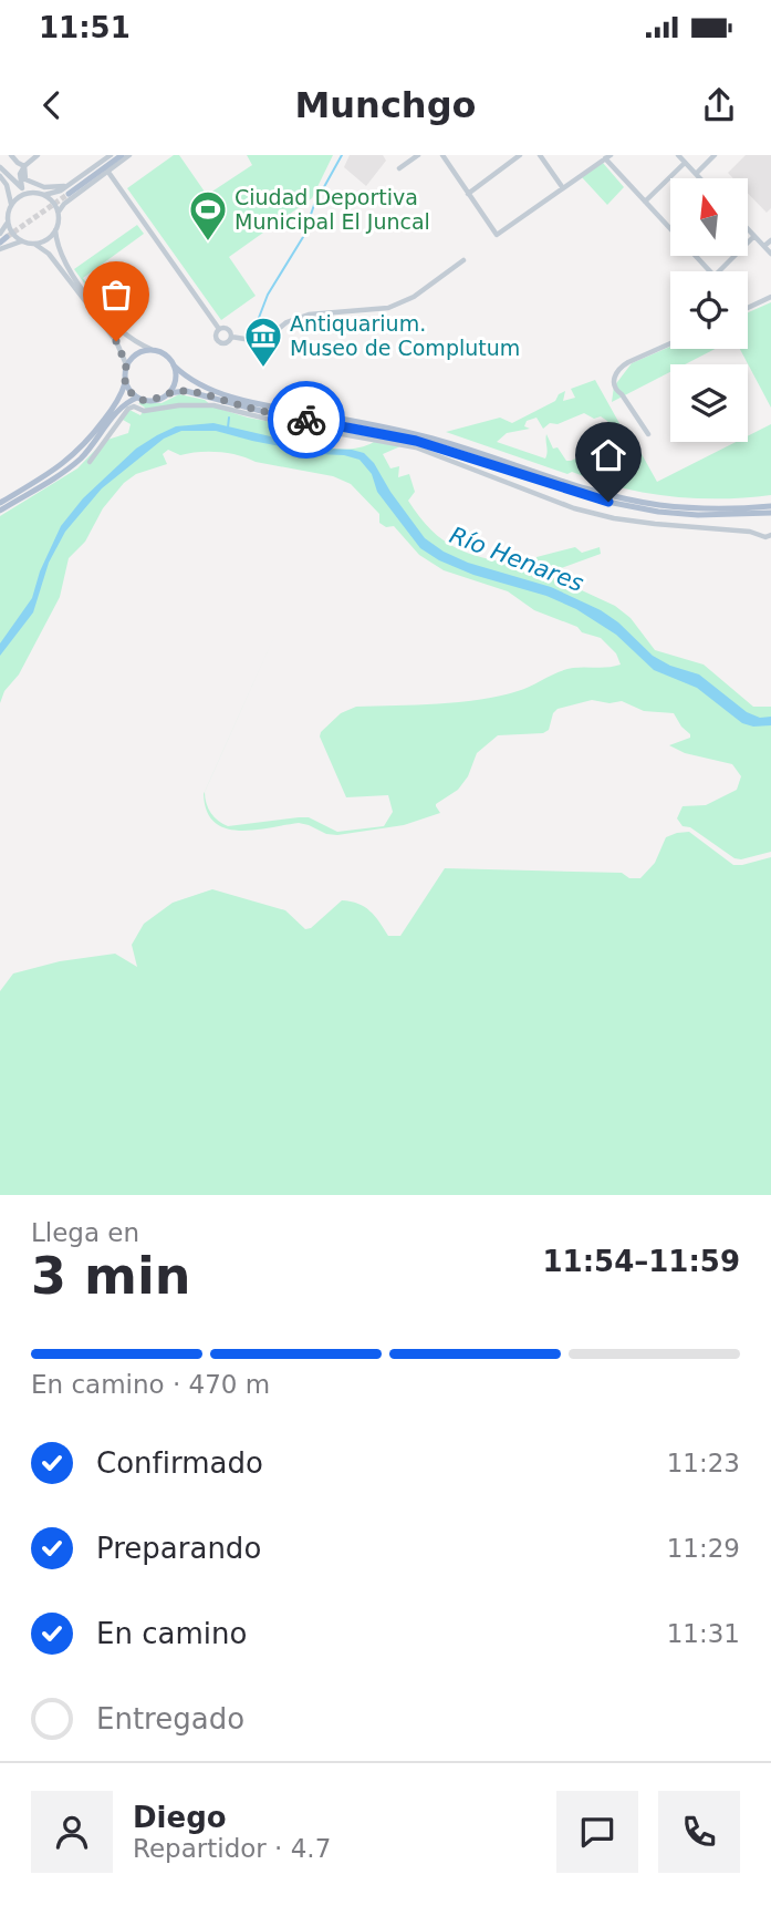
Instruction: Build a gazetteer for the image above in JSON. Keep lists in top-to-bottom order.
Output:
{
  "water": ["Río Henares"],
  "places": {
    "sports": ["Ciudad Deportiva Municipal El Juncal"],
    "museum": ["Antiquarium. Museo de Complutum"]
  },
  "north": "top",
  "page": {
    "status": "11:51",
    "header": "Munchgo",
    "heading": ["3 min", "Llega en", "11:54–11:59"],
    "panel": ["Diego", "Repartidor · 4.7"],
    "bar": "En camino · 470 m",
    "list": [
      ["Confirmado", "11:23"],
      ["Preparando", "11:29"],
      ["En camino", "11:31"],
      "Entregado"
    ]
  }
}
